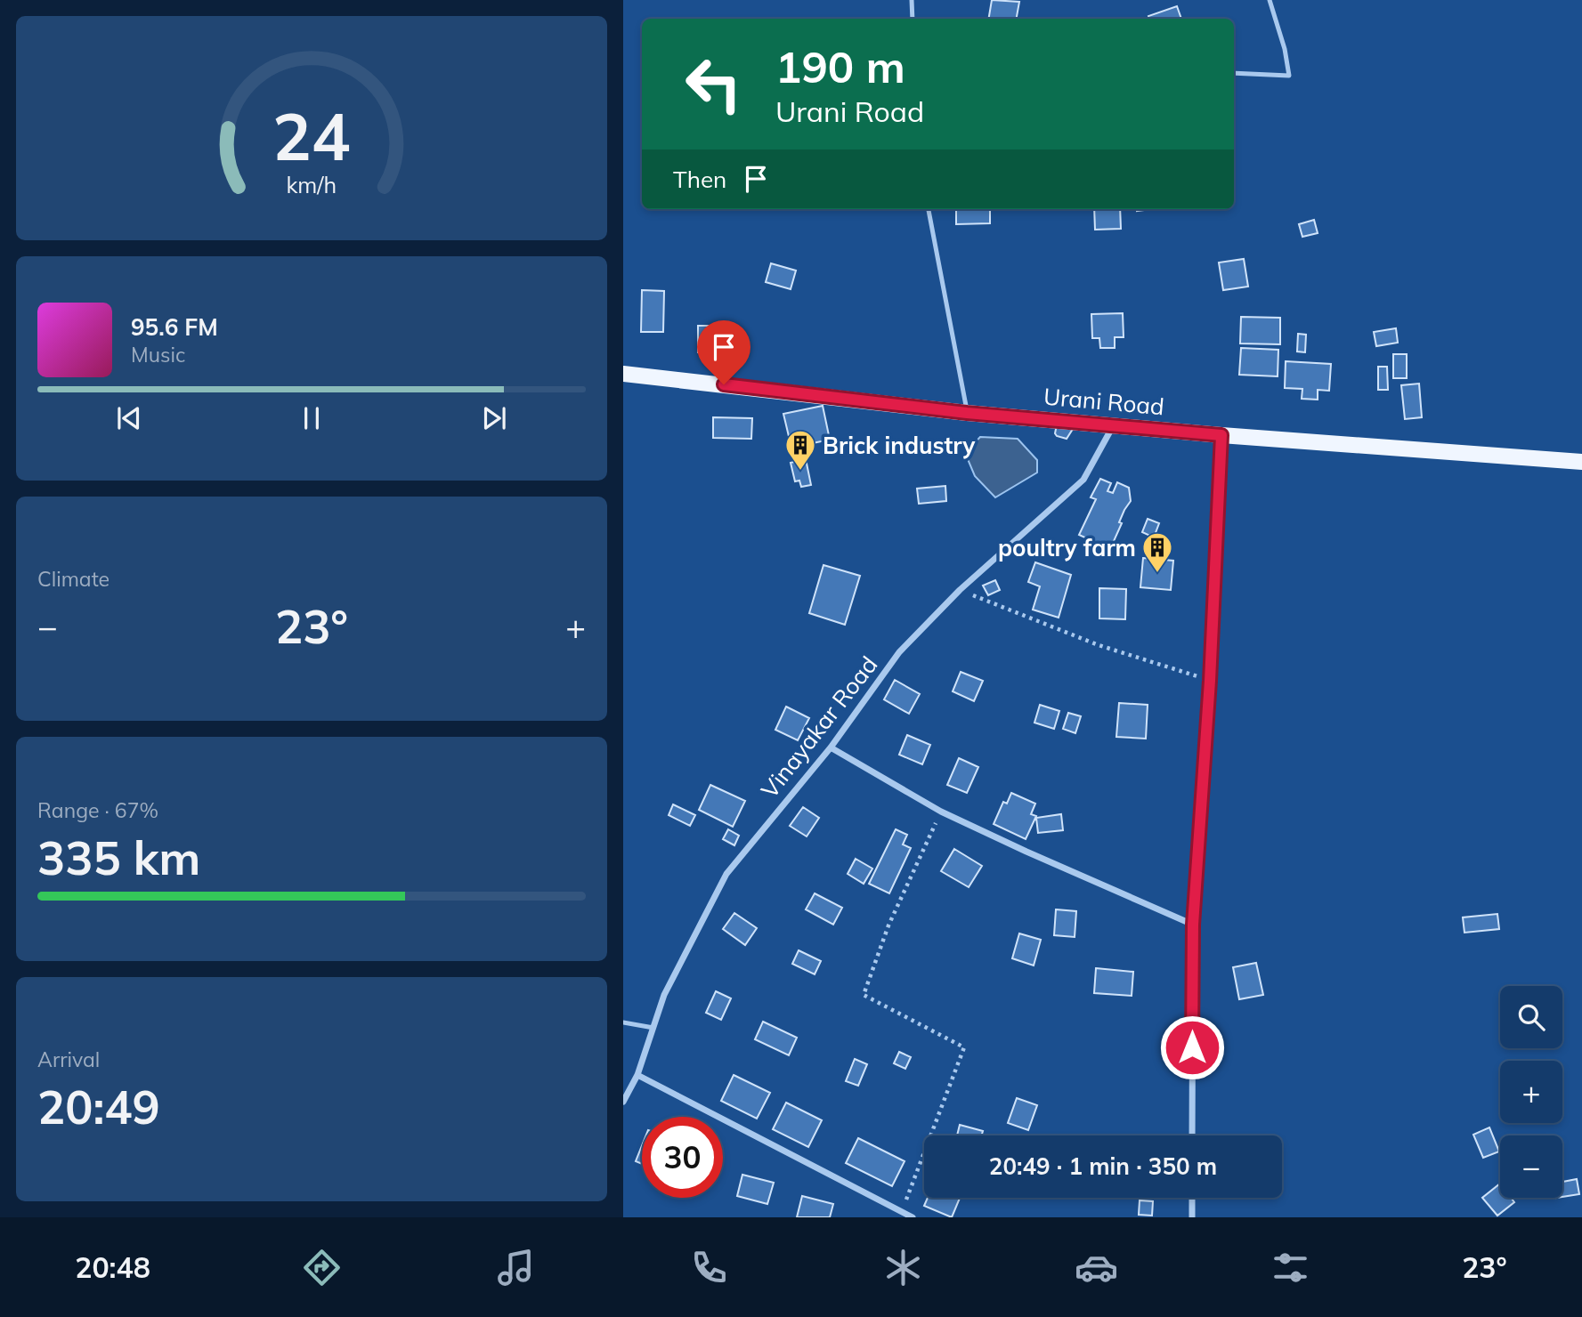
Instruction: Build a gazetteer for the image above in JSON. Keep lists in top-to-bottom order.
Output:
{
  "streets": {
    "main road": ["Urani Road"],
    "street": ["Vinayakar Road"]
  },
  "crossings": [
    ["Urani Road", "Vinayakar Road"]
  ],
  "places": {
    "building": ["Brick industry", "poultry farm"]
  },
  "page": {
    "turn": ["190 m", "Urani Road"],
    "then": "Then",
    "song": ["95.6 FM", "Music"],
    "tile": [
      "Climate",
      ["Range · 67%", "335 km"],
      ["Arrival", "20:49"]
    ],
    "heat": ["−", "23°", "+"],
    "map_buttons": ["+", "−"],
    "limit": "30",
    "trip": "20:49 · 1 min · 350 m",
    "tabs": ["20:48", "23°"],
    "gauge": ["24", "km/h"]
  }
}
